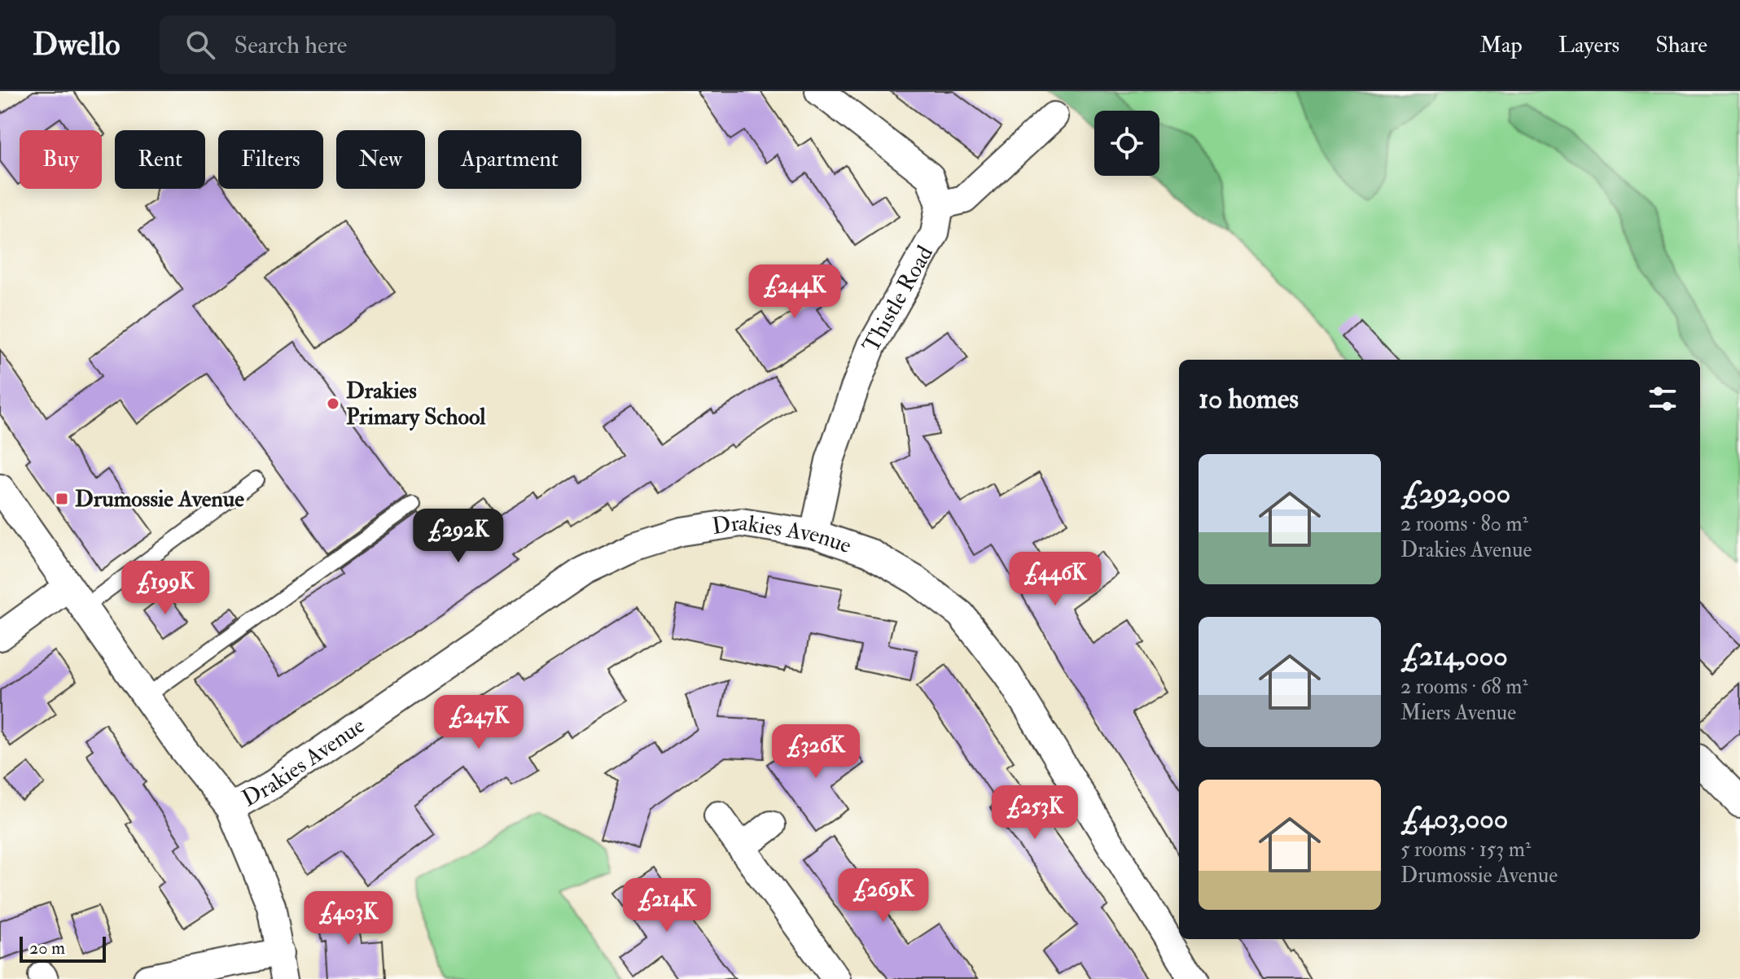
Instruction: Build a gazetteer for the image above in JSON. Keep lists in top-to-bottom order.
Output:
{
  "streets": {
    "street": ["Thistle Road", "Drakies Avenue"]
  },
  "crossings": [
    ["Thistle Road", "Drakies Avenue"]
  ],
  "places": {
    "other": ["Drakies Primary School"],
    "transit": ["Drumossie Avenue"]
  },
  "scale_bar": "20 m",
  "page": {
    "header": "Dwello",
    "search": "Search here",
    "nav": ["Map", "Layers", "Share"],
    "chip": [
      "Buy",
      "Rent",
      "Filters",
      "New",
      "Apartment"
    ],
    "price": [
      "£244K",
      "£292K",
      "£446K",
      "£199K",
      "£247K",
      "£326K",
      "£253K",
      "£269K",
      "£214K",
      "£403K"
    ],
    "heading": "10 homes",
    "list": [
      {
        "name": "£292,000",
        "note": "2 rooms · 80 m² · Drakies Avenue"
      },
      {
        "name": "£214,000",
        "note": "2 rooms · 68 m² · Miers Avenue"
      },
      {
        "name": "£403,000",
        "note": "5 rooms · 153 m² · Drumossie Avenue"
      }
    ],
    "scale": "20 m"
  }
}
